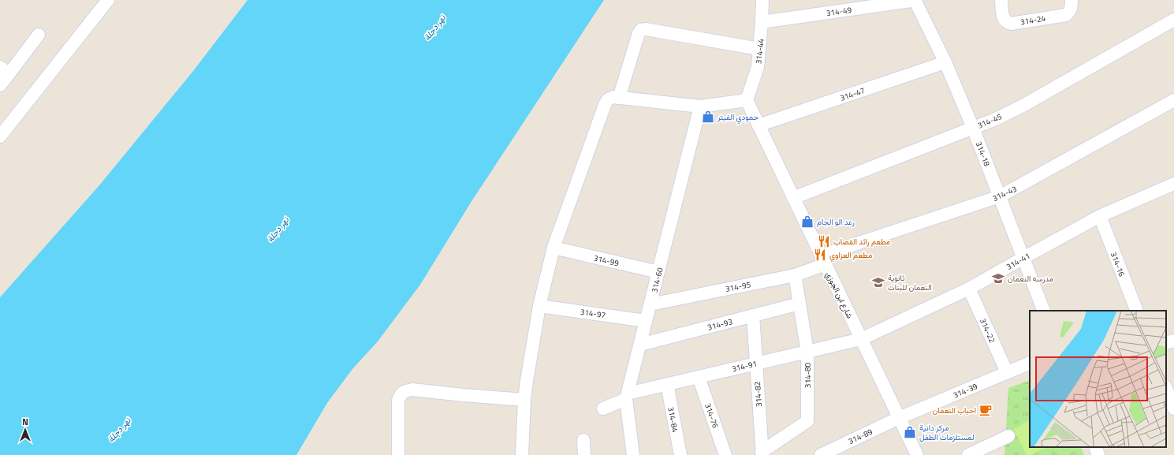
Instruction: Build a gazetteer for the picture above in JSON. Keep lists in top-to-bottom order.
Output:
{
  "streets": {
    "street": [
      "314-49",
      "314-24",
      "314-44",
      "314-47",
      "314-45",
      "314-18",
      "314-43",
      "314-99",
      "314-41",
      "314-16",
      "314-60",
      "314-95",
      "شارع ابن الجوزي",
      "314-97",
      "314-93",
      "314-22",
      "314-91",
      "314-80",
      "314-39",
      "314-82",
      "314-76",
      "314-84",
      "314-89"
    ]
  },
  "crossings": [
    ["314-49", "314-44"],
    ["314-49", "314-18"],
    ["314-44", "شارع ابن الجوزي"],
    ["314-47", "314-18"],
    ["314-47", "شارع ابن الجوزي"],
    ["314-45", "314-18"],
    ["314-45", "شارع ابن الجوزي"],
    ["314-18", "314-43"],
    ["314-18", "314-41"],
    ["314-43", "314-95"],
    ["314-43", "شارع ابن الجوزي"],
    ["314-99", "314-60"],
    ["314-41", "314-16"],
    ["314-41", "شارع ابن الجوزي"],
    ["314-41", "314-22"],
    ["314-41", "314-91"],
    ["314-60", "314-95"],
    ["314-60", "314-97"],
    ["314-60", "314-93"],
    ["314-60", "314-91"],
    ["314-95", "شارع ابن الجوزي"],
    ["314-95", "314-80"],
    ["شارع ابن الجوزي", "314-91"],
    ["شارع ابن الجوزي", "314-39"],
    ["شارع ابن الجوزي", "314-89"],
    ["314-93", "314-80"],
    ["314-93", "314-82"],
    ["314-22", "314-39"],
    ["314-91", "314-80"],
    ["314-91", "314-82"],
    ["314-91", "314-76"],
    ["314-91", "314-84"],
    ["314-80", "314-82"],
    ["314-39", "314-89"]
  ],
  "water": ["نهر دجلة"],
  "places": {
    "shop": ["حمودي الفيتر", "رعد الو الجام", "مركز دانية لمستلزمات الطفل"],
    "restaurant": ["مطعم رائد القصاب", "مطعم العزاوي"],
    "school or university": ["مدرسه النعمان", "ثانوية النعمان للبنات"],
    "cafe": ["احباب النعمان"]
  },
  "north": "top"
}
